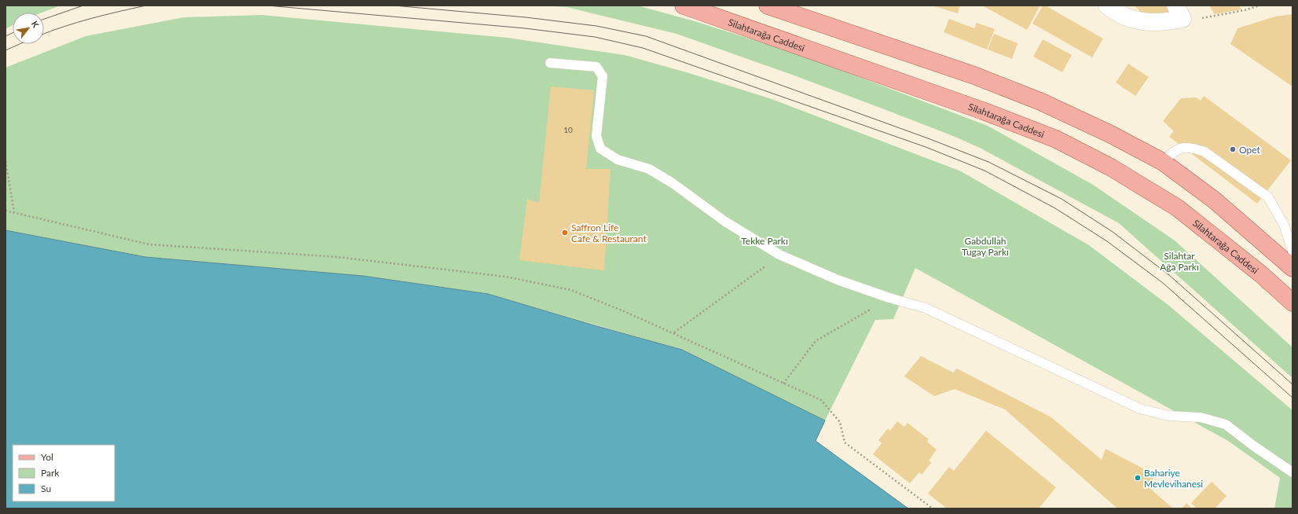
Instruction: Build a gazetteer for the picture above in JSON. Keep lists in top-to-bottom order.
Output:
{
  "streets": {
    "main road": ["Silahtarağa Caddesi"]
  },
  "parks": ["Tekke Parkı", "Gabdullah Tugay Parkı", "Silahtar Ağa Parkı"],
  "places": ["Opet", "Saffron Life Cafe & Restaurant", "Bahariye Mevlevihanesi"],
  "house_numbers": ["10"],
  "legend": ["Yol", "Park", "Su"],
  "north": "top right"
}
